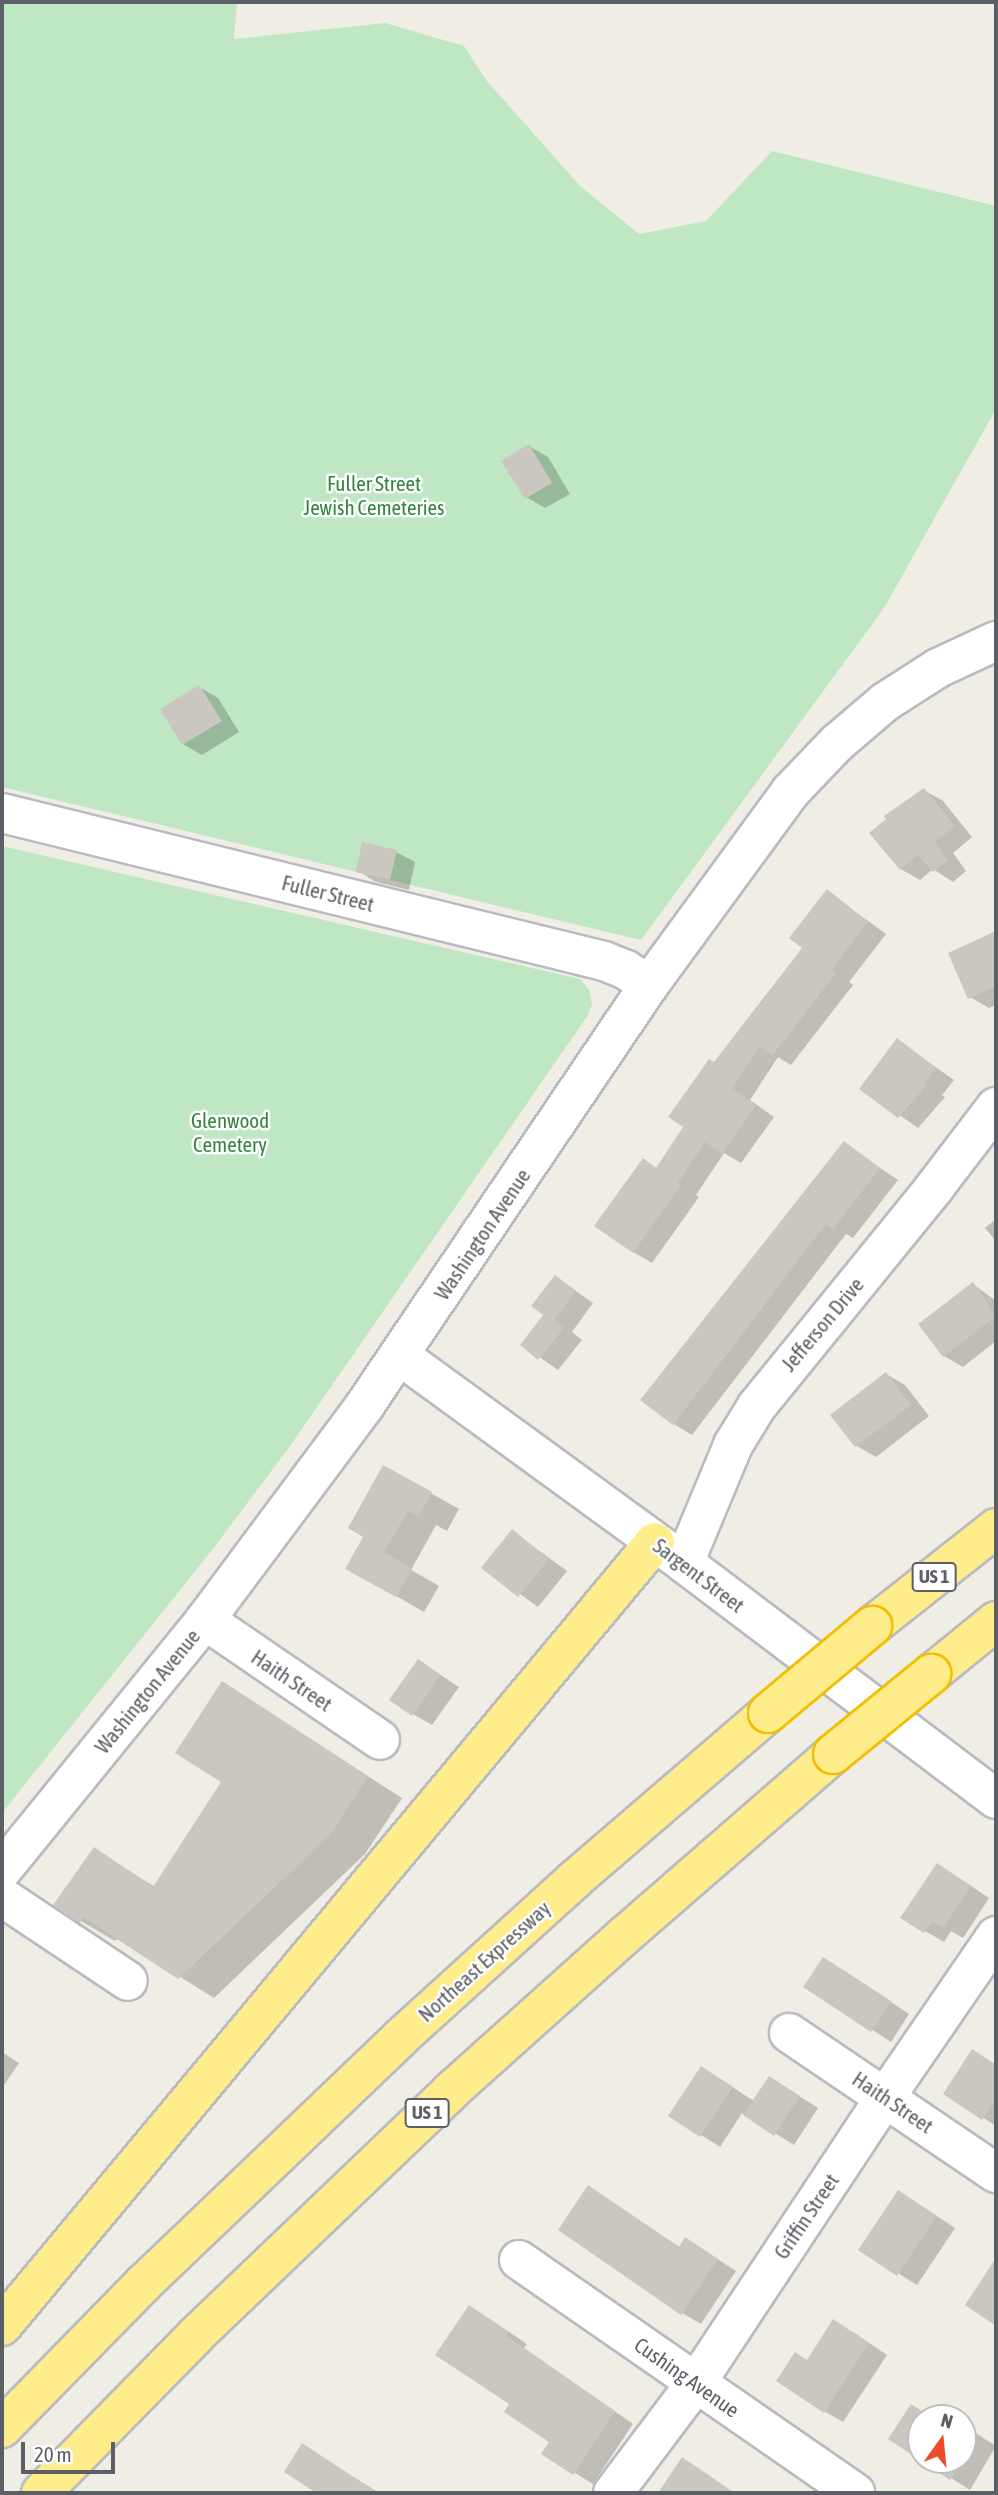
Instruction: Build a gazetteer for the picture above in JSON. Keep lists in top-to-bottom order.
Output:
{
  "streets": {
    "highway": ["US 1", "Northeast Expressway"],
    "street": [
      "Fuller Street",
      "Washington Avenue",
      "Jefferson Drive",
      "Sargent Street",
      "Haith Street",
      "Griffin Street",
      "Cushing Avenue"
    ]
  },
  "crossings": [
    ["Fuller Street", "Washington Avenue"],
    ["Washington Avenue", "Sargent Street"],
    ["Washington Avenue", "Haith Street"],
    ["Jefferson Drive", "Sargent Street"],
    ["Haith Street", "Griffin Street"],
    ["Griffin Street", "Cushing Avenue"]
  ],
  "parks": ["Fuller Street Jewish Cemeteries", "Glenwood Cemetery"],
  "scale_bar": "20 m",
  "north": "top"
}
